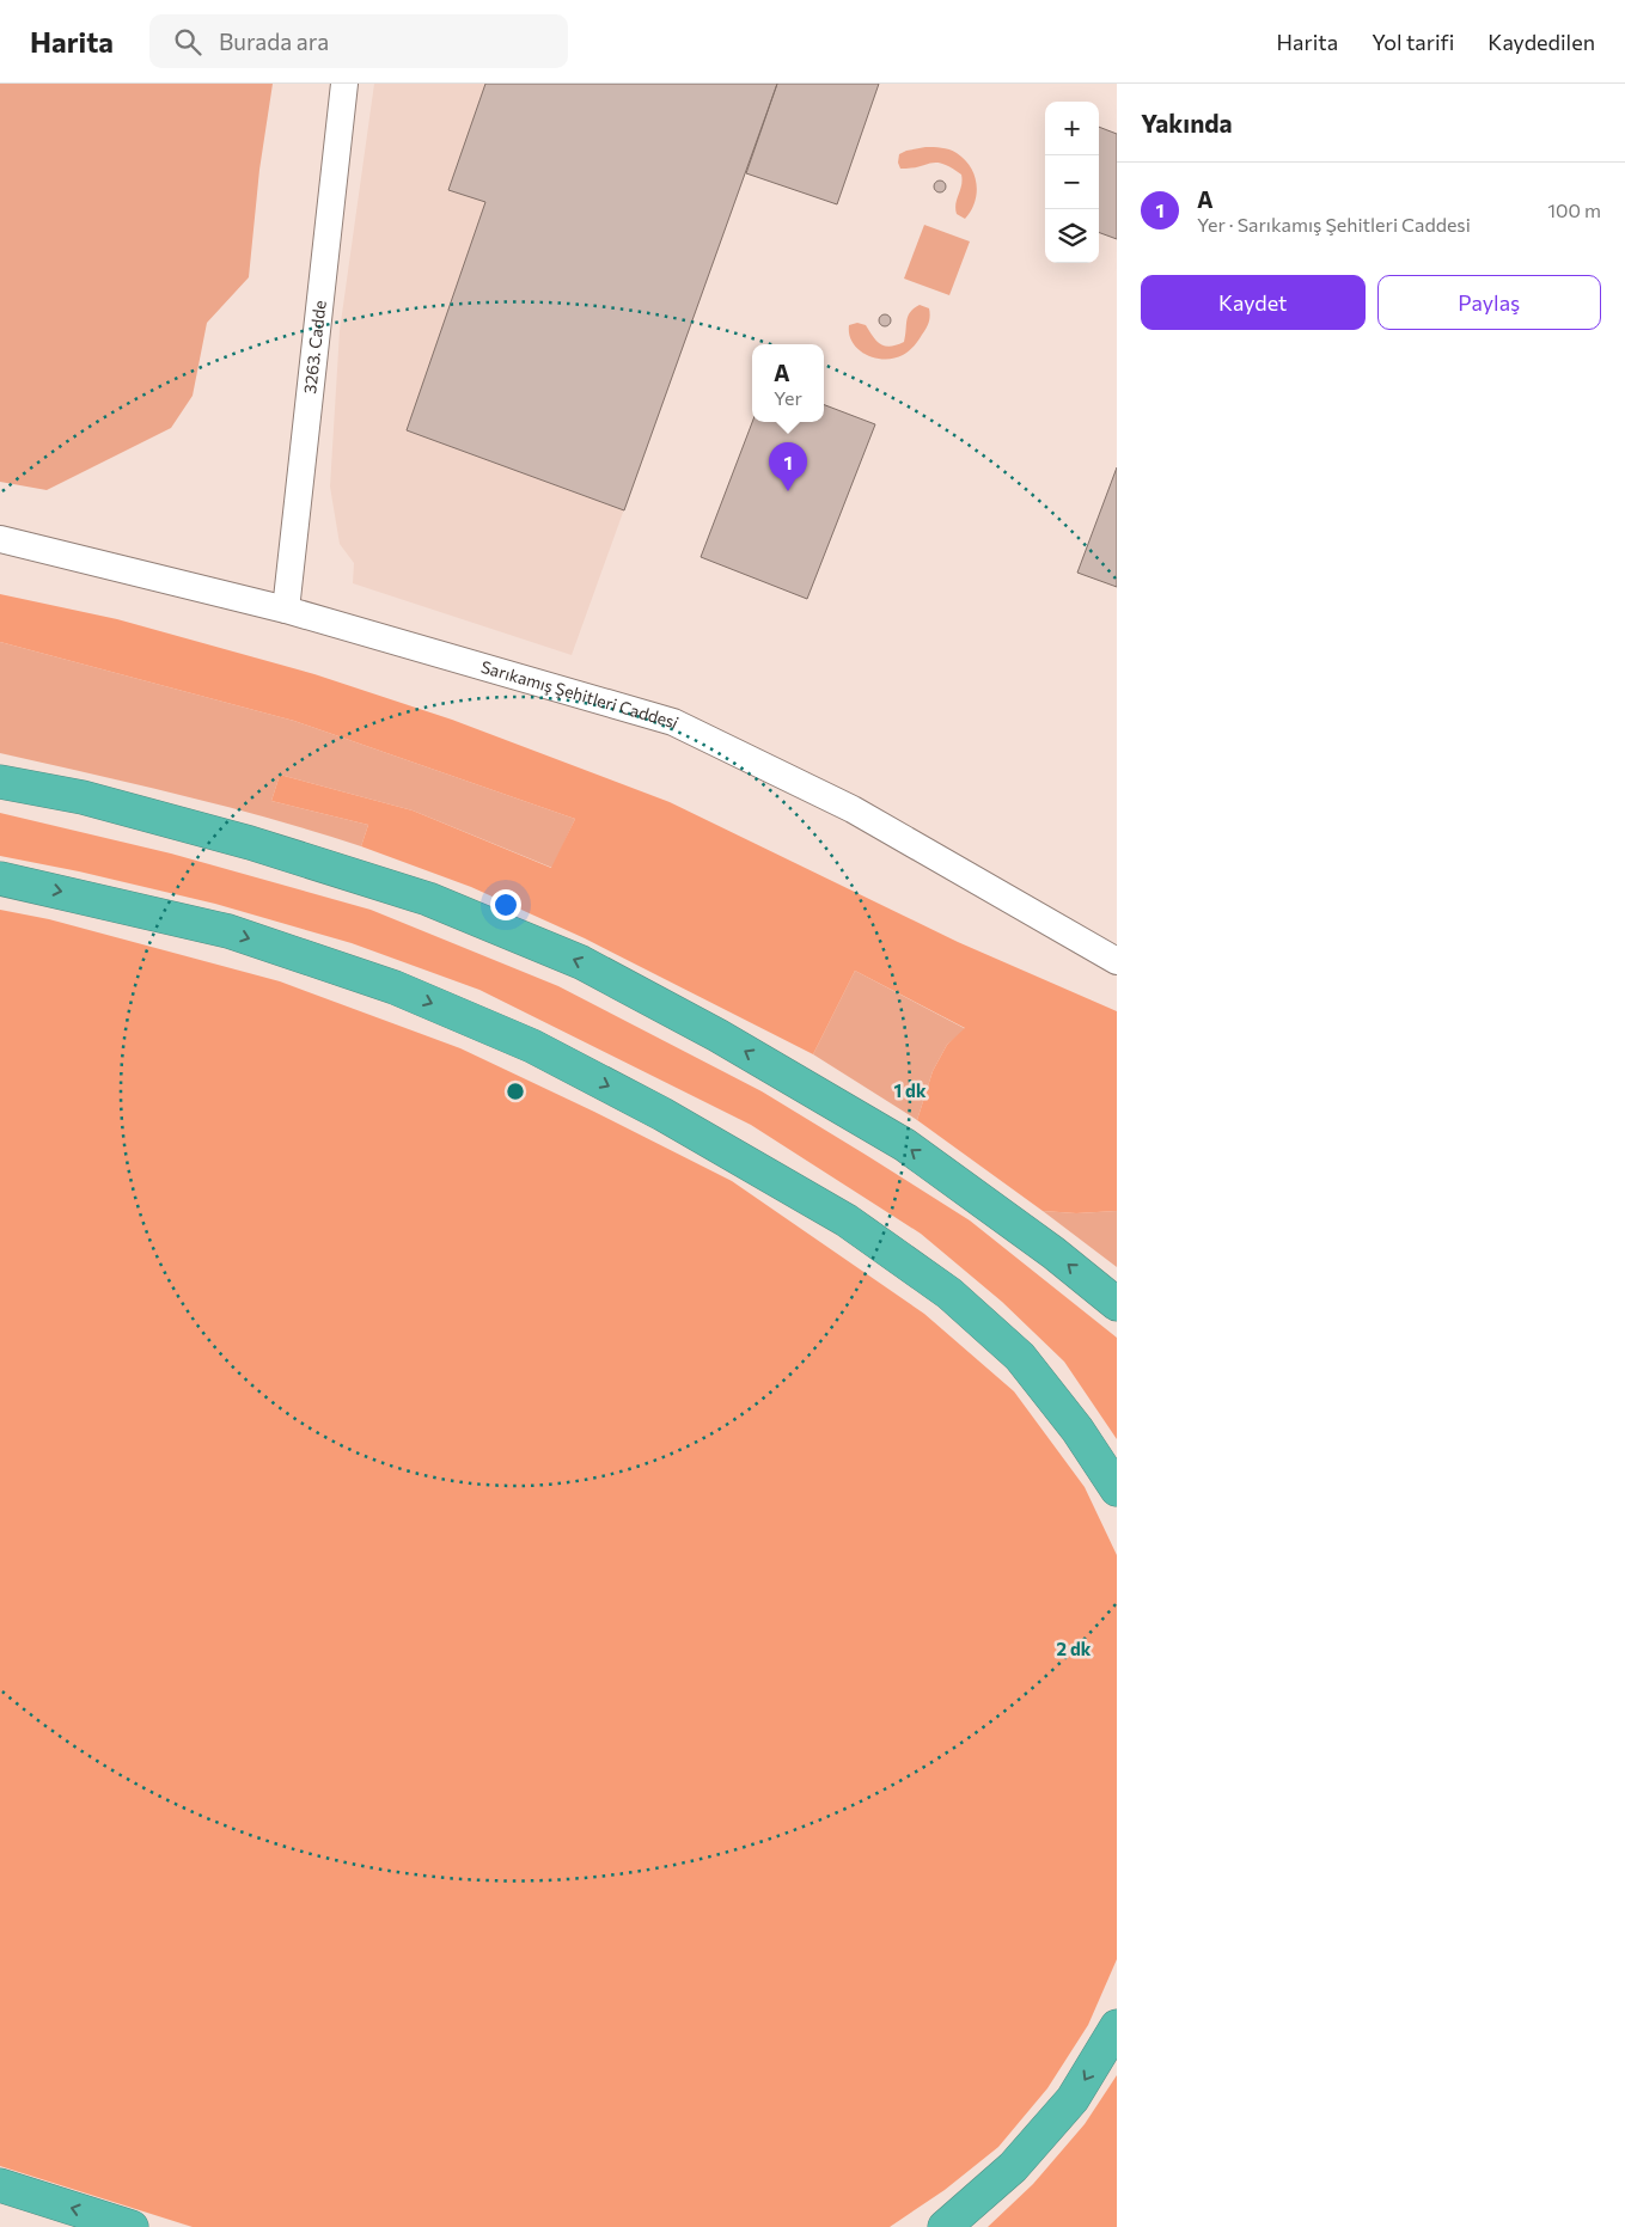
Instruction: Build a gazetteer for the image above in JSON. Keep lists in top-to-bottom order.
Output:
{
  "streets": {
    "street": ["3263. Cadde", "Sarıkamış Şehitleri Caddesi"]
  },
  "crossings": [
    ["3263. Cadde", "Sarıkamış Şehitleri Caddesi"]
  ],
  "page": {
    "header": "Harita",
    "search": "Burada ara",
    "nav": ["Harita", "Yol tarifi", "Kaydedilen"],
    "heading": "Yakında",
    "map_buttons": ["+", "−"],
    "list": [
      {
        "mark": "1",
        "name": "A",
        "note": "Yer · Sarıkamış Şehitleri Caddesi",
        "value": "100 m"
      }
    ],
    "buttons": ["Kaydet", "Paylaş"],
    "popup": ["A", "Yer"],
    "pins": "1"
  },
  "rings": ["1 dk", "2 dk"]
}
